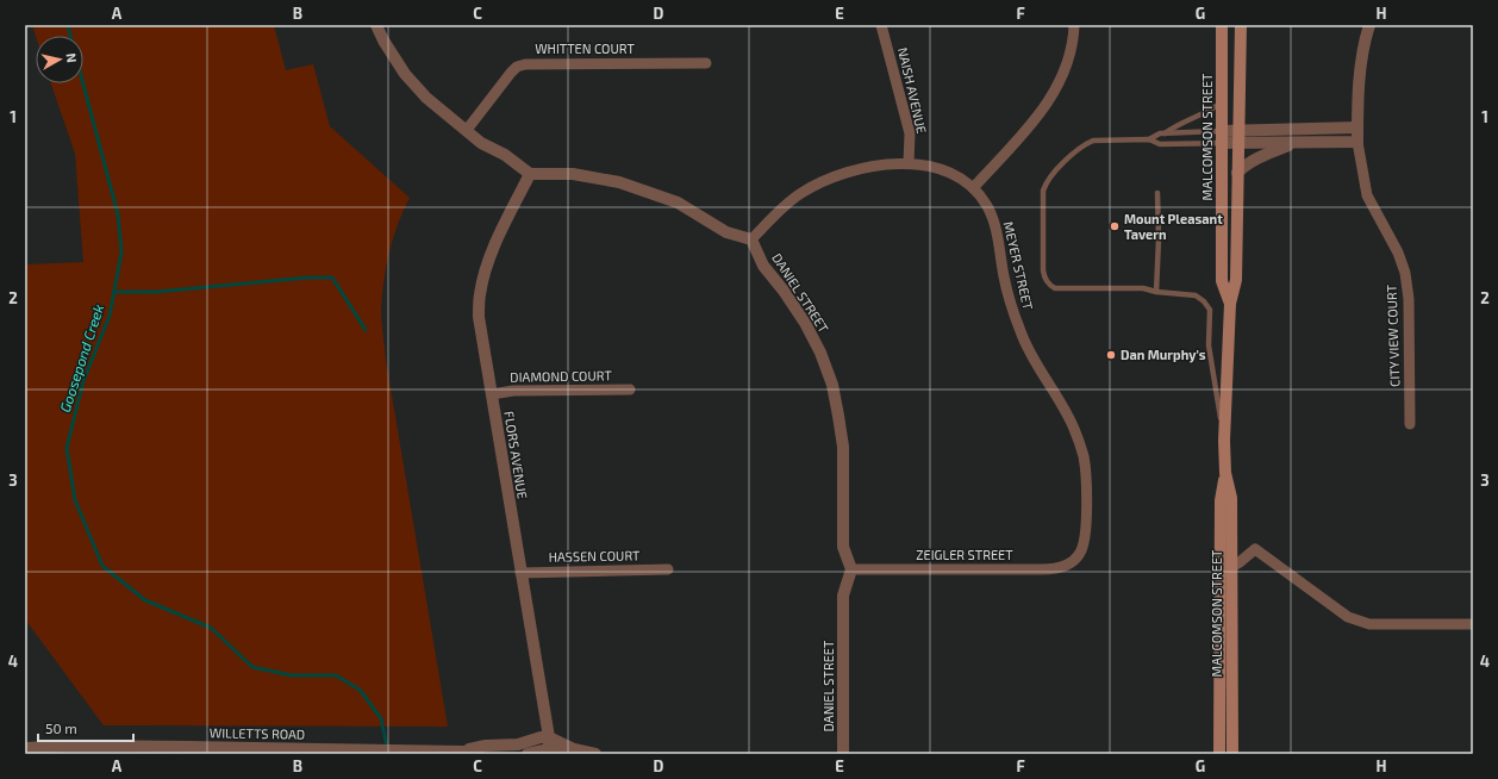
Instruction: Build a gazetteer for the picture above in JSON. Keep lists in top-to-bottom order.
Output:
{
  "streets": {
    "main road": ["MALCOMSON STREET"],
    "street": [
      "WHITTEN COURT",
      "NAISH AVENUE",
      "MEYER STREET",
      "DANIEL STREET",
      "CITY VIEW COURT",
      "DIAMOND COURT",
      "FLORS AVENUE",
      "ZEIGLER STREET",
      "HASSEN COURT",
      "WILLETTS ROAD"
    ]
  },
  "crossings": [
    ["NAISH AVENUE", "MEYER STREET"],
    ["MEYER STREET", "DANIEL STREET"],
    ["MEYER STREET", "ZEIGLER STREET"],
    ["DANIEL STREET", "ZEIGLER STREET"],
    ["DIAMOND COURT", "FLORS AVENUE"],
    ["FLORS AVENUE", "HASSEN COURT"],
    ["FLORS AVENUE", "WILLETTS ROAD"]
  ],
  "water": ["Goosepond Creek"],
  "places": ["Mount Pleasant Tavern", "Dan Murphy's"],
  "scale_bar": "50 m",
  "north": "right",
  "grid": {
    "columns": [
      "A",
      "B",
      "C",
      "D",
      "E",
      "F",
      "G",
      "H"
    ],
    "rows": [
      "1",
      "2",
      "3",
      "4"
    ]
  }
}
